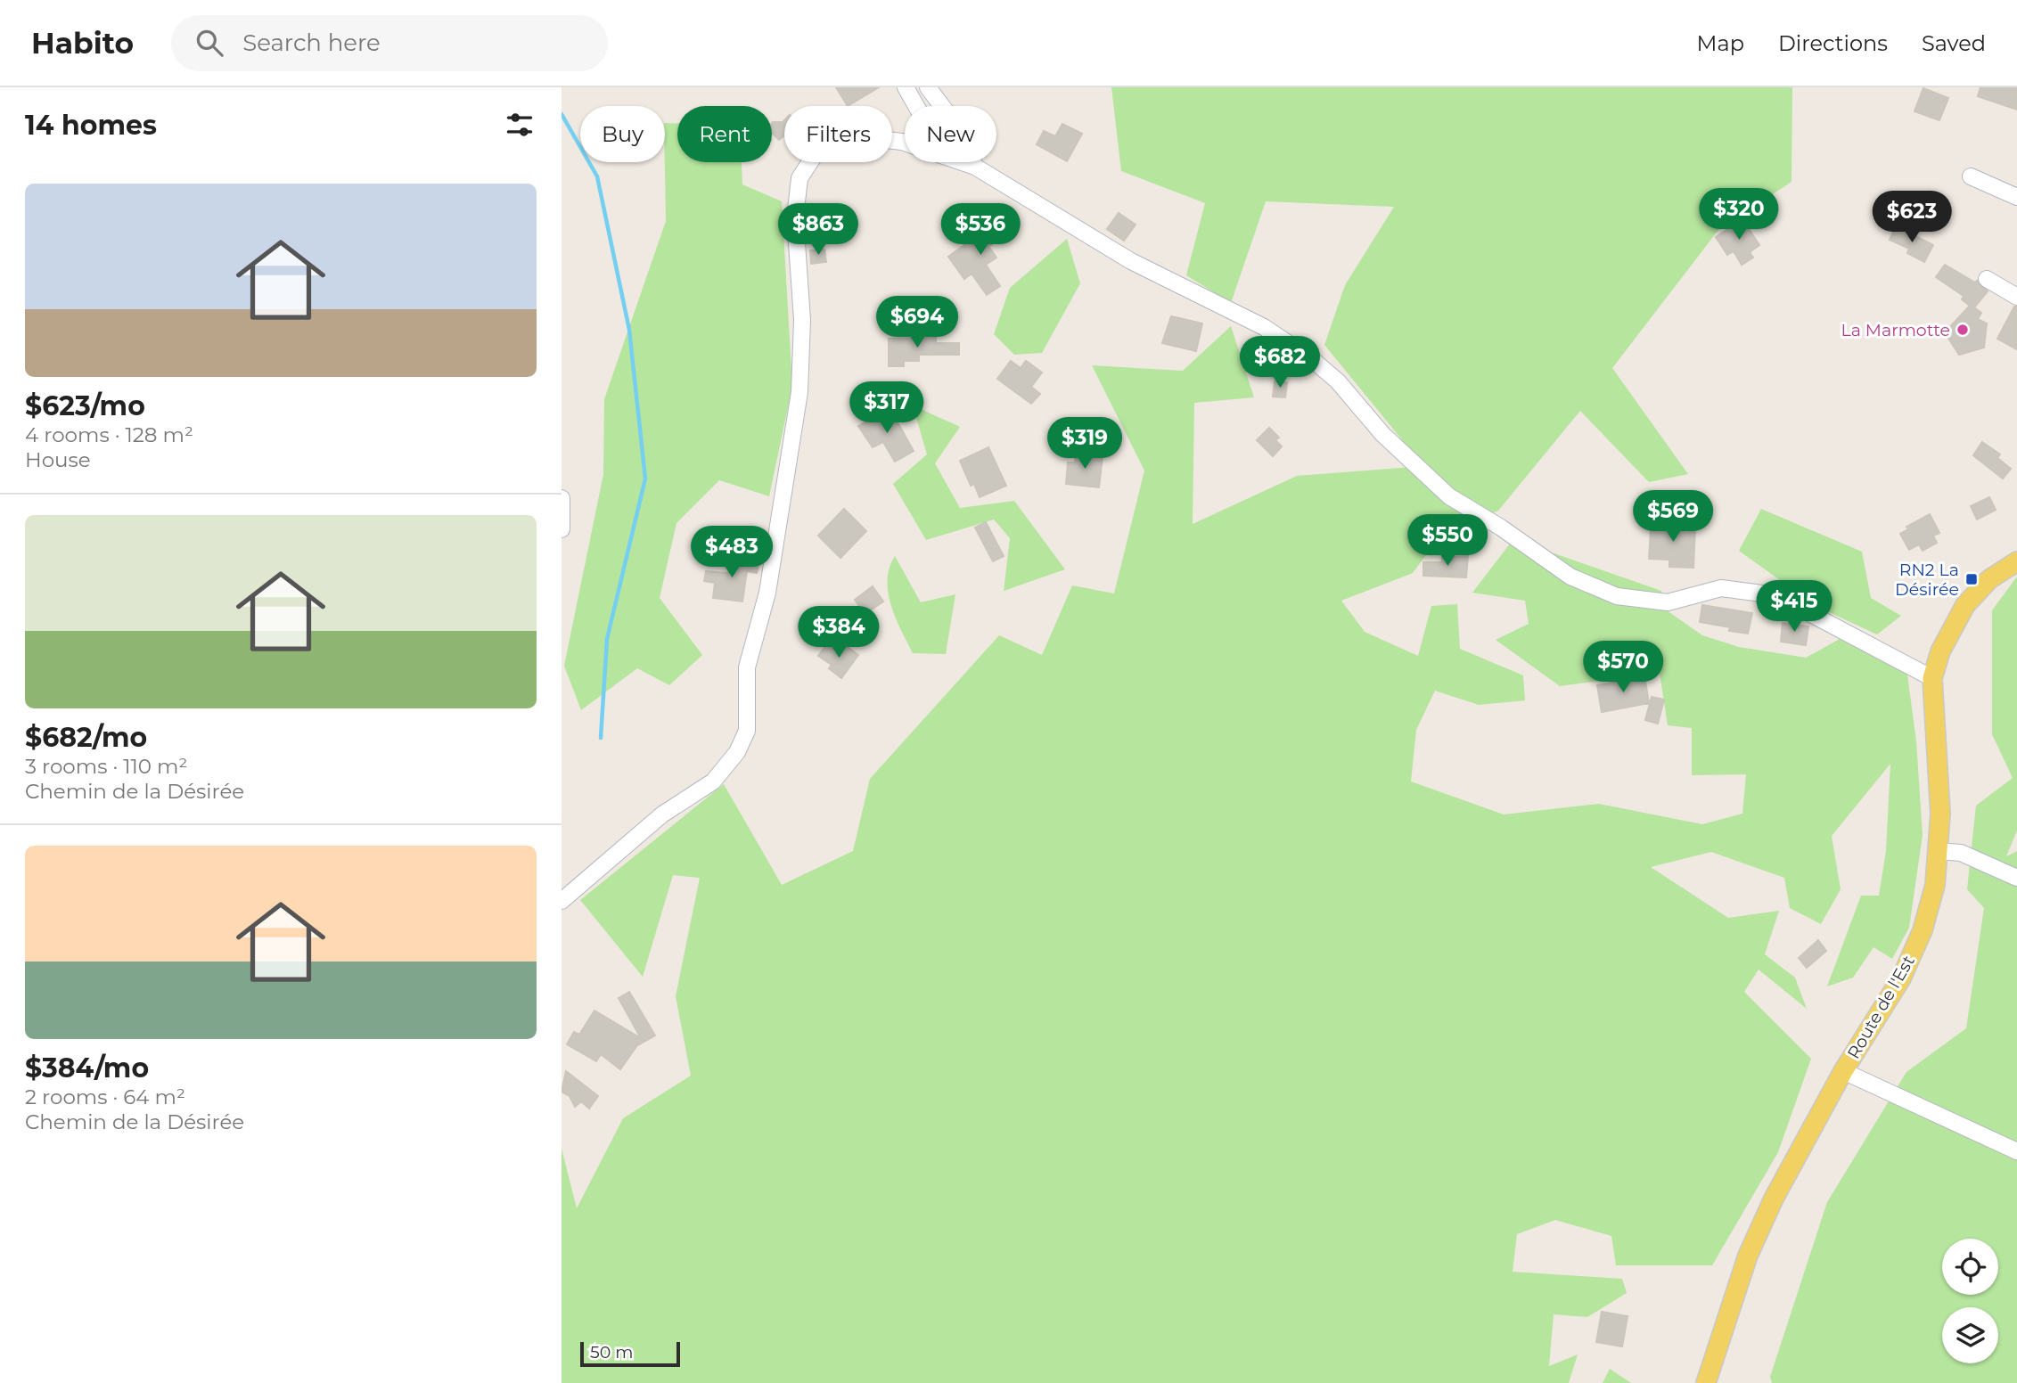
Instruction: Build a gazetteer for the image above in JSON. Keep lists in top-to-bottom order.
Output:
{
  "streets": {
    "main road": ["Route de l'Est"]
  },
  "places": {
    "other": ["La Marmotte"],
    "transit": ["RN2 La Désirée"]
  },
  "scale_bar": "50 m",
  "page": {
    "header": "Habito",
    "search": "Search here",
    "nav": ["Map", "Directions", "Saved"],
    "heading": "14 homes",
    "chip": [
      "Buy",
      "Rent",
      "Filters",
      "New"
    ],
    "list": [
      {
        "name": "$623/mo",
        "note": "4 rooms · 128 m² · House"
      },
      {
        "name": "$682/mo",
        "note": "3 rooms · 110 m² · Chemin de la Désirée"
      },
      {
        "name": "$384/mo",
        "note": "2 rooms · 64 m² · Chemin de la Désirée"
      }
    ],
    "price": [
      "$320",
      "$623",
      "$863",
      "$536",
      "$694",
      "$682",
      "$317",
      "$319",
      "$569",
      "$550",
      "$483",
      "$415",
      "$384",
      "$570"
    ],
    "scale": "50 m"
  }
}
